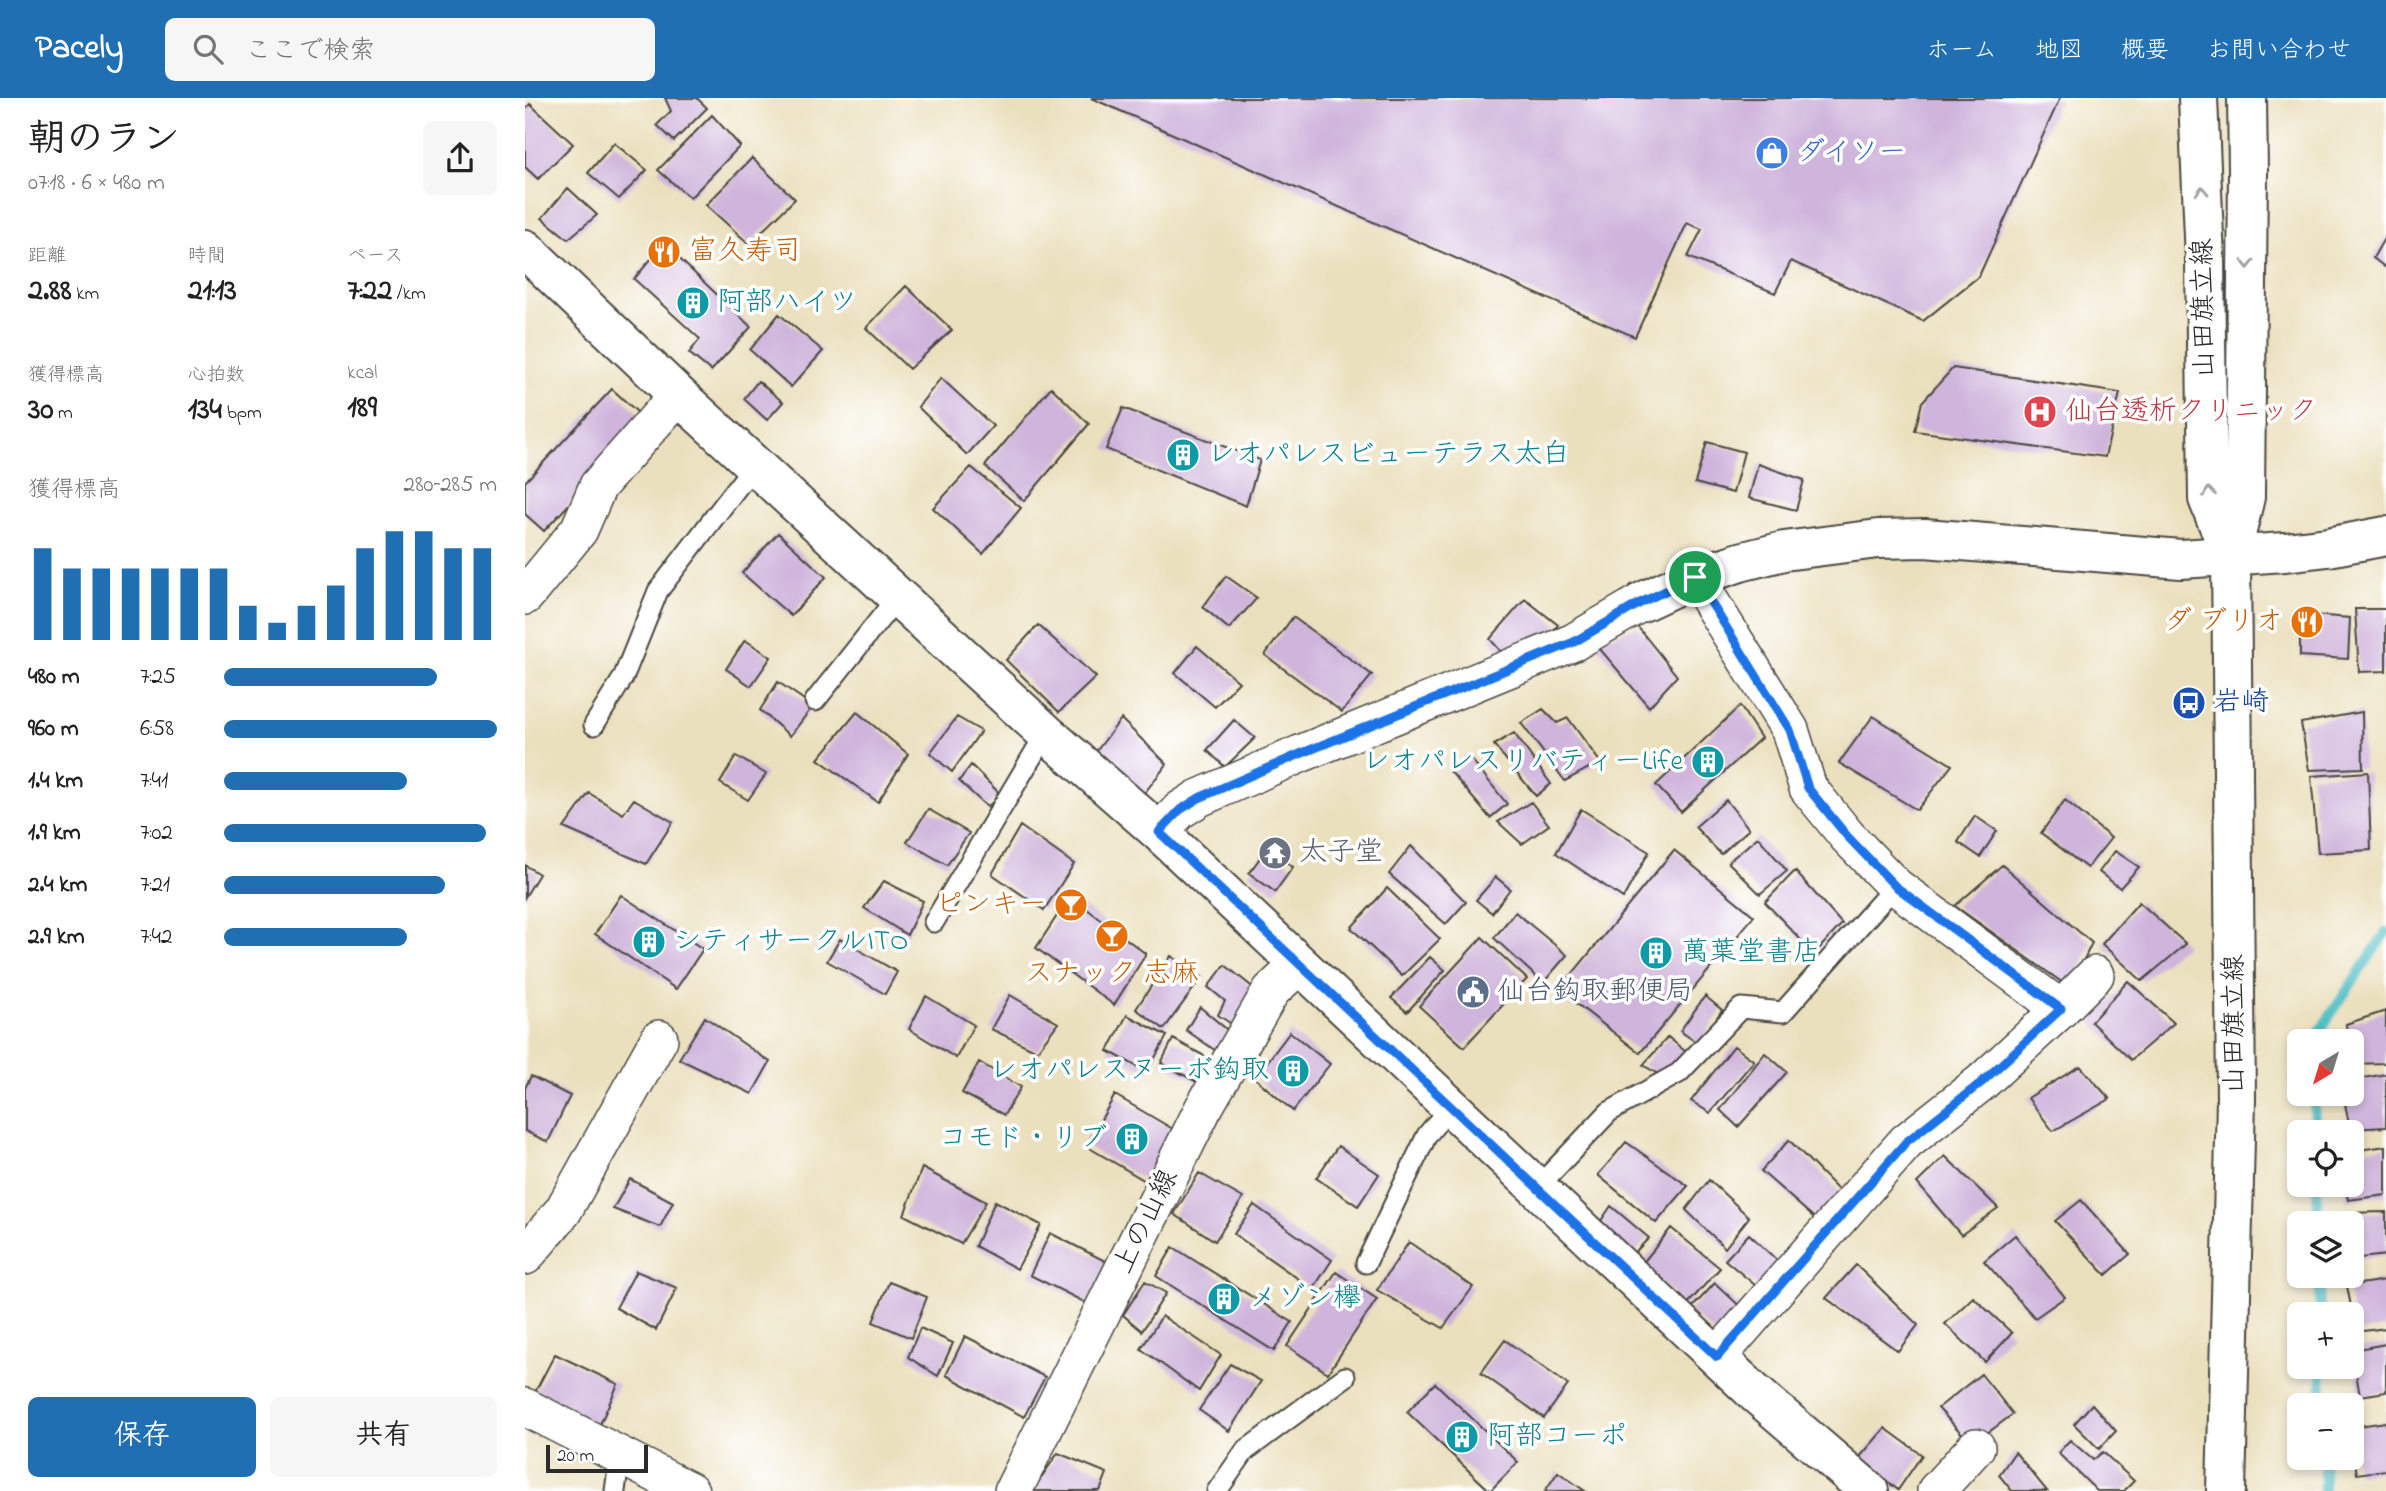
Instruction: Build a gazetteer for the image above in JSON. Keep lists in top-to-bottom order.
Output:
{
  "streets": {
    "street": ["山田旗立線", "上の山線"]
  },
  "places": {
    "shop": ["ダイソー"],
    "restaurant": ["富久寿司", "ダ ブリオ"],
    "building": [
      "阿部ハイツ",
      "レオパレスビューテラス太白",
      "レオパレスリバティーLife",
      "シティサークルITO",
      "萬葉堂書店",
      "レオパレスヌーボ鈎取",
      "コモド・リブ",
      "メゾン欅",
      "阿部コーポ"
    ],
    "hospital": ["仙台透析クリニック"],
    "bus stop": ["岩崎"],
    "temple": ["太子堂"],
    "bar": ["ピンキー", "スナック 志麻"],
    "public building": ["仙台鈎取郵便局"]
  },
  "scale_bar": "20 m",
  "north": "bottom left",
  "page": {
    "header": "Pacely",
    "search": "ここで検索",
    "nav": [
      "ホーム",
      "地図",
      "概要",
      "お問い合わせ"
    ],
    "heading": ["朝のラン", "07:18 · 6 × 480 m"],
    "stats": [
      ["距離", "2.88 km"],
      ["時間", "21:13"],
      ["ペース", "7:22 /km"],
      ["獲得標高", "30 m"],
      ["心拍数", "134 bpm"],
      ["kcal", "189"]
    ],
    "chart": ["獲得標高", "280–285 m"],
    "list": [
      {
        "name": "480 m",
        "note": "7:25"
      },
      {
        "name": "960 m",
        "note": "6:58"
      },
      {
        "name": "1.4 km",
        "note": "7:41"
      },
      {
        "name": "1.9 km",
        "note": "7:02"
      },
      {
        "name": "2.4 km",
        "note": "7:21"
      },
      {
        "name": "2.9 km",
        "note": "7:42"
      }
    ],
    "map_buttons": ["+", "−"],
    "buttons": ["保存", "共有"],
    "scale": "20 m"
  }
}
